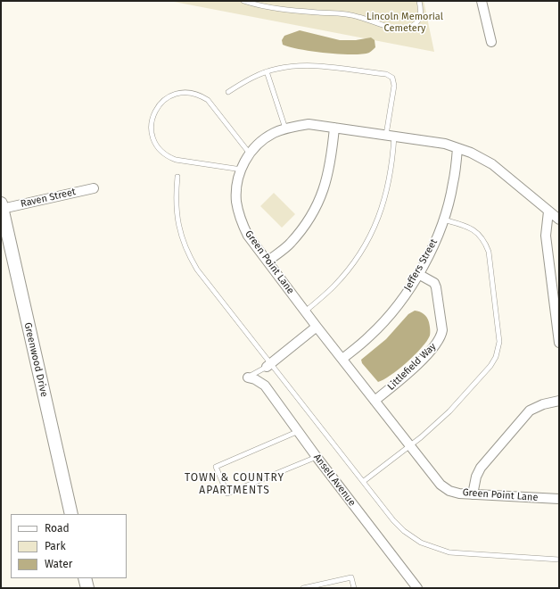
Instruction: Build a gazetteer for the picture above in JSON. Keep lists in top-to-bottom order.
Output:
{
  "streets": {
    "street": [
      "Raven Street",
      "Green Point Lane",
      "Jeffers Street",
      "Greenwood Drive",
      "Littlefield Way",
      "Ansell Avenue"
    ]
  },
  "crossings": [
    ["Raven Street", "Greenwood Drive"],
    ["Green Point Lane", "Jeffers Street"],
    ["Green Point Lane", "Littlefield Way"],
    ["Jeffers Street", "Littlefield Way"]
  ],
  "districts": ["TOWN & COUNTRY APARTMENTS"],
  "parks": ["Lincoln Memorial Cemetery"],
  "legend": ["Road", "Park", "Water"]
}
